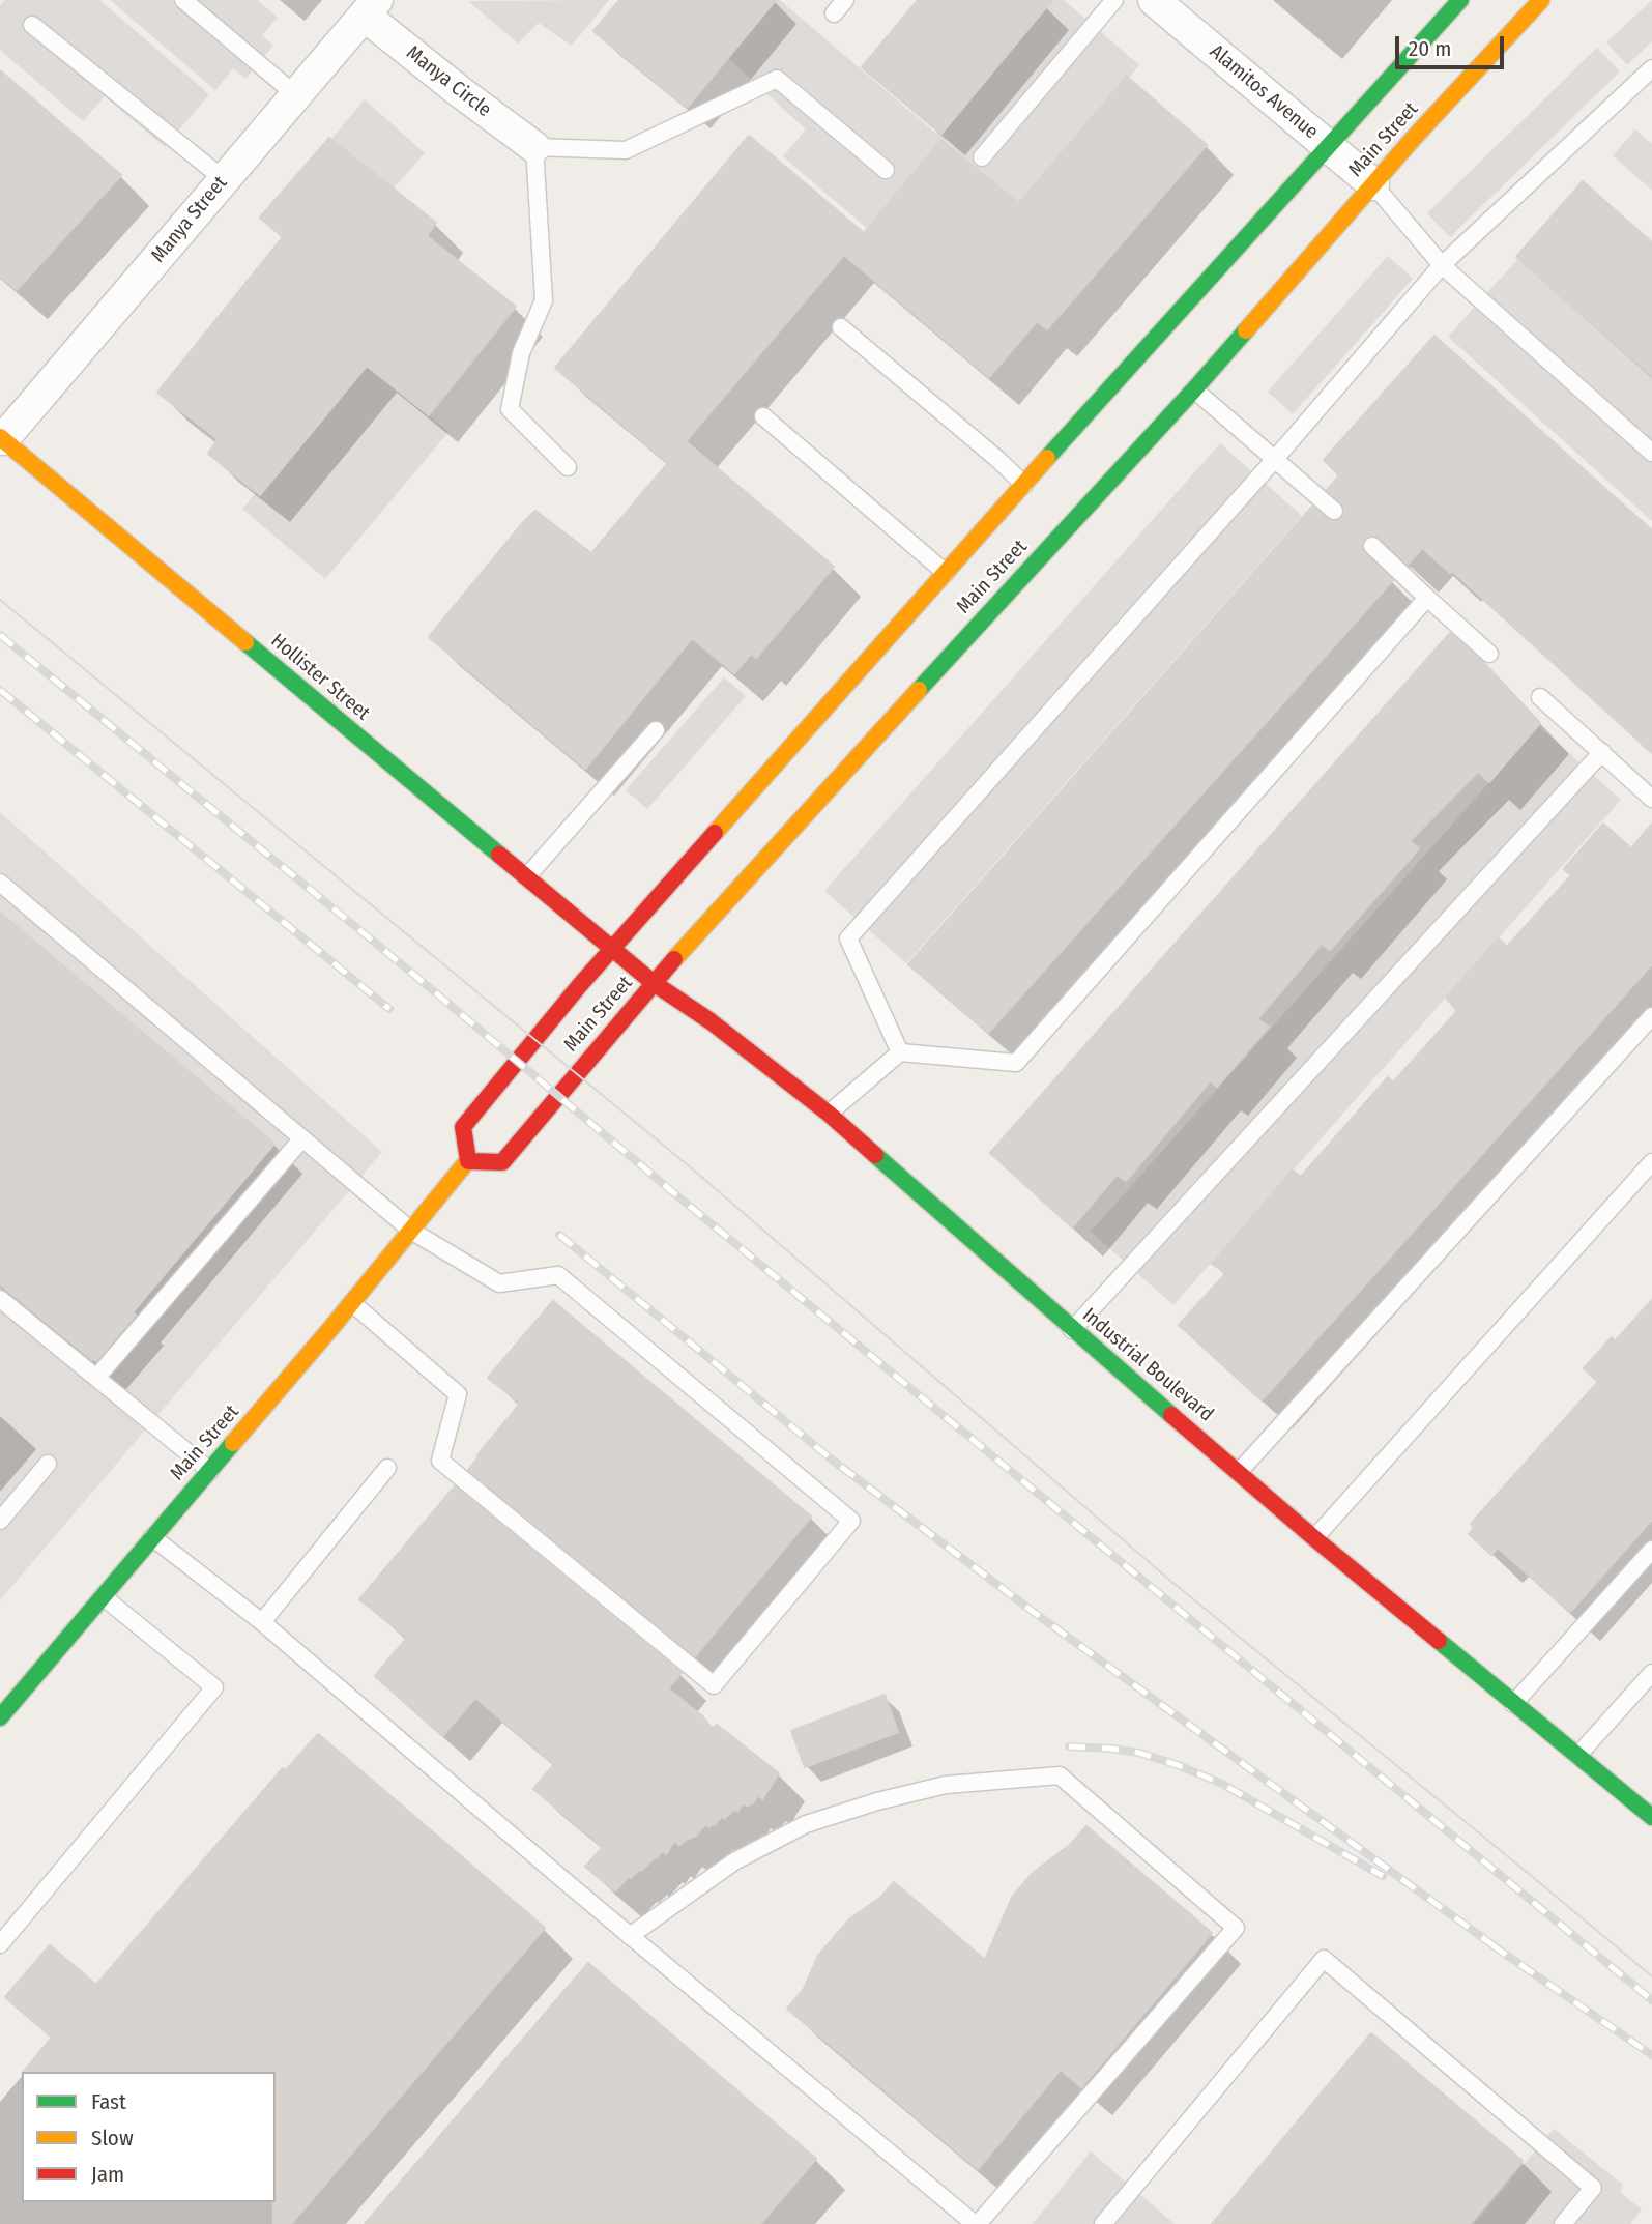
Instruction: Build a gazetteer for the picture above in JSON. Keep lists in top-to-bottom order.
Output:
{
  "streets": {
    "main road": ["Main Street", "Hollister Street", "Industrial Boulevard"],
    "street": ["Manya Circle", "Alamitos Avenue", "Manya Street"]
  },
  "crossings": [
    ["Manya Circle", "Manya Street"],
    ["Alamitos Avenue", "Main Street"],
    ["Main Street", "Hollister Street"],
    ["Main Street", "Industrial Boulevard"],
    ["Manya Street", "Hollister Street"],
    ["Hollister Street", "Industrial Boulevard"]
  ],
  "legend": ["Fast", "Slow", "Jam"],
  "scale_bar": "20 m"
}
